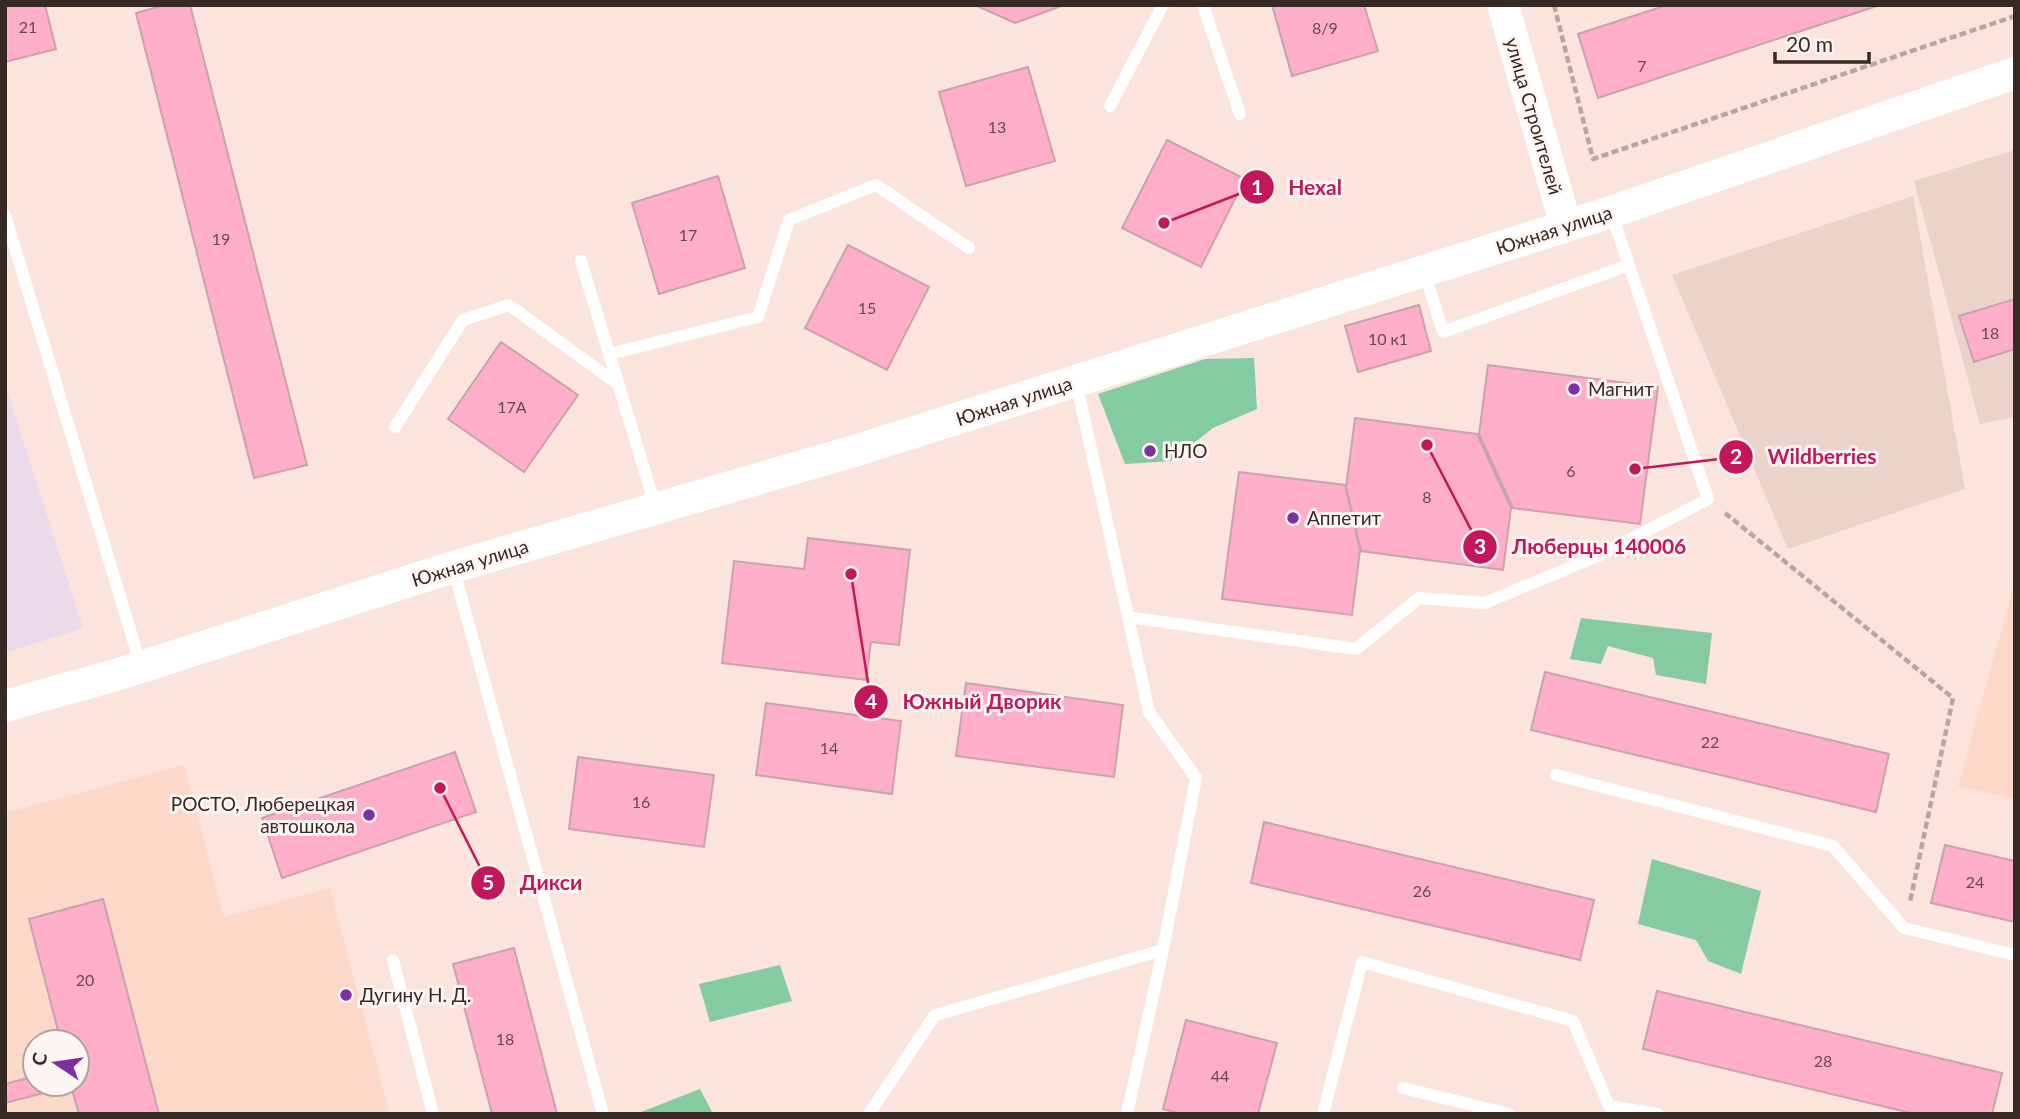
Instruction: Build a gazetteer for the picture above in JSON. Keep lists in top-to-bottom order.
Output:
{
  "streets": {
    "street": ["улица Строителей", "Южная улица"]
  },
  "crossings": [
    ["улица Строителей", "Южная улица"]
  ],
  "places": [
    "Hexal",
    "Магнит",
    "Люберцы 140006",
    "НЛО",
    "Wildberries",
    "Аппетит",
    "Южный Дворик",
    "Дикси",
    "РОСТО, Люберецкая автошкола",
    "Дугину Н. Д."
  ],
  "house_numbers": [
    "21",
    "8/9",
    "7",
    "13",
    "17",
    "19",
    "15",
    "18",
    "10 к1",
    "17А",
    "6",
    "8",
    "22",
    "14",
    "16",
    "24",
    "26",
    "20",
    "18",
    "28",
    "44"
  ],
  "scale_bar": "20 m",
  "north": "left"
}
